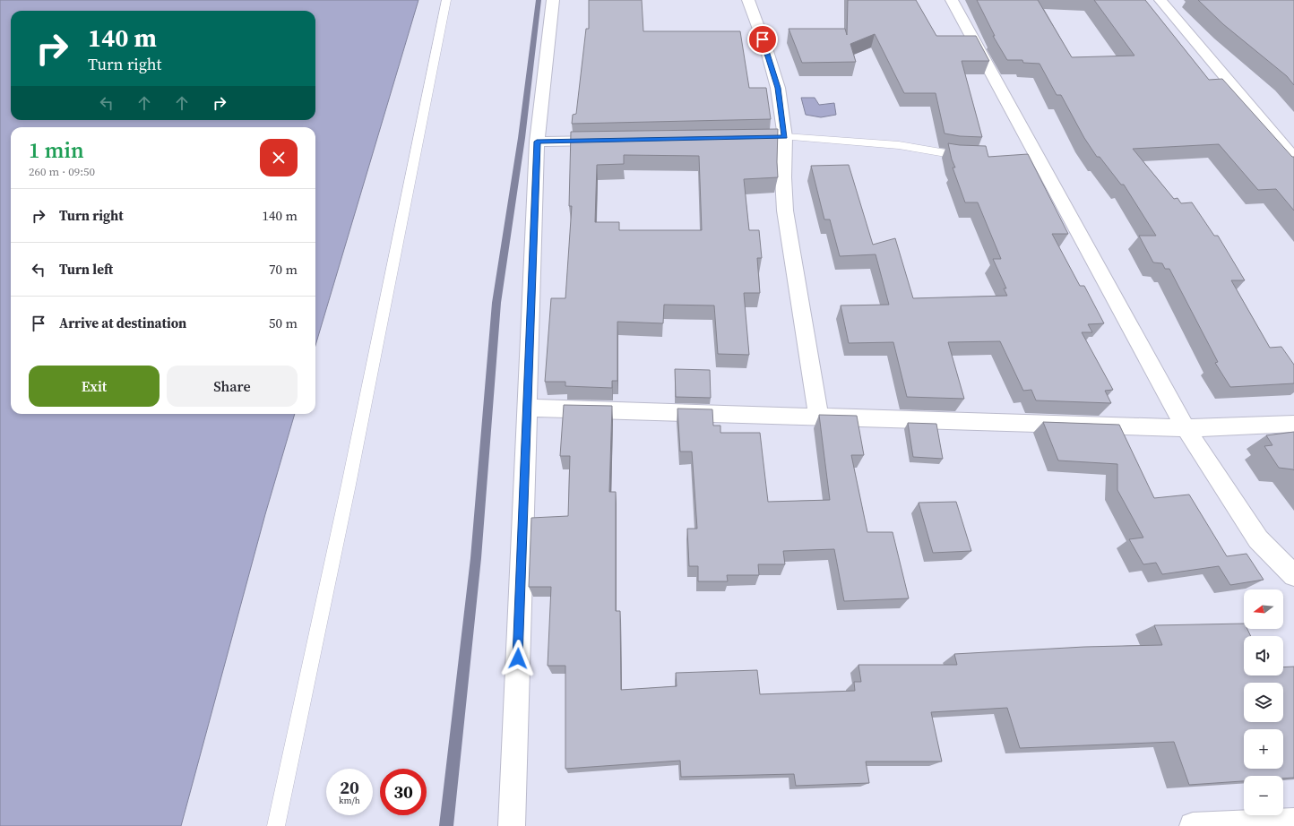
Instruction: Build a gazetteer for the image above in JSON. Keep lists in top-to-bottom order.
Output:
{
  "north": "left",
  "page": {
    "turn": ["140 m", "Turn right"],
    "heading": ["1 min", "260 m · 09:50"],
    "list": [
      {
        "name": "Turn right",
        "value": "140 m"
      },
      {
        "name": "Turn left",
        "value": "70 m"
      },
      {
        "name": "Arrive at destination",
        "value": "50 m"
      }
    ],
    "buttons": ["Exit", "Share"],
    "map_buttons": ["+", "−"],
    "speed": "20 km/h",
    "limit": "30"
  }
}
